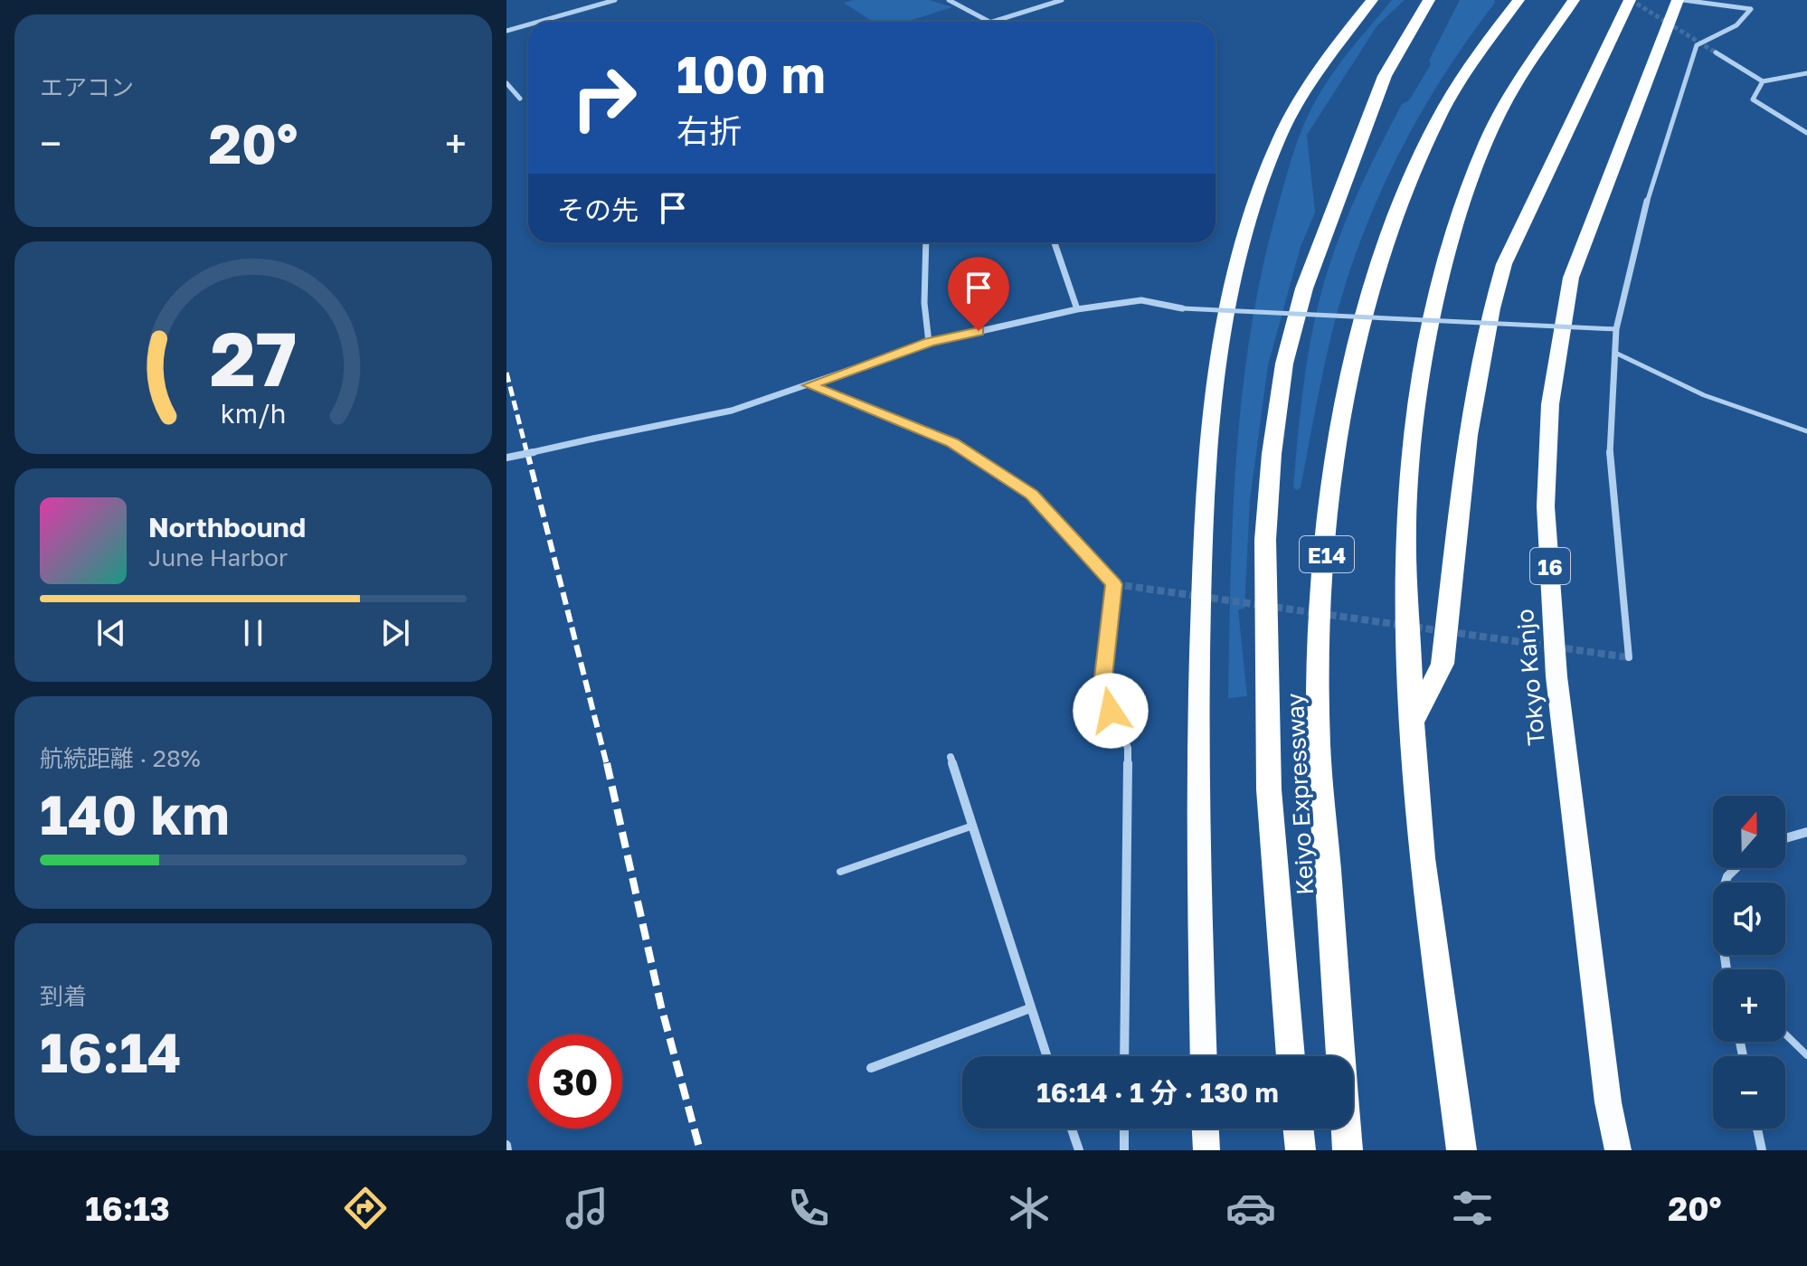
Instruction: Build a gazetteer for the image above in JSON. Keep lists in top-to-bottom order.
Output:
{
  "streets": {
    "highway": [
      "E14",
      "16",
      "Tokyo Kanjo",
      "Keiyo Expressway"
    ]
  },
  "north": "top",
  "page": {
    "tile": [
      "エアコン",
      ["航続距離 · 28%", "140 km"],
      ["到着", "16:14"]
    ],
    "turn": ["100 m", "右折"],
    "heat": ["−", "20°", "+"],
    "then": "その先",
    "song": ["Northbound", "June Harbor"],
    "map_buttons": ["+", "−"],
    "limit": "30",
    "trip": "16:14 · 1 分 · 130 m",
    "tabs": ["16:13", "20°"],
    "gauge": ["27", "km/h"]
  }
}
